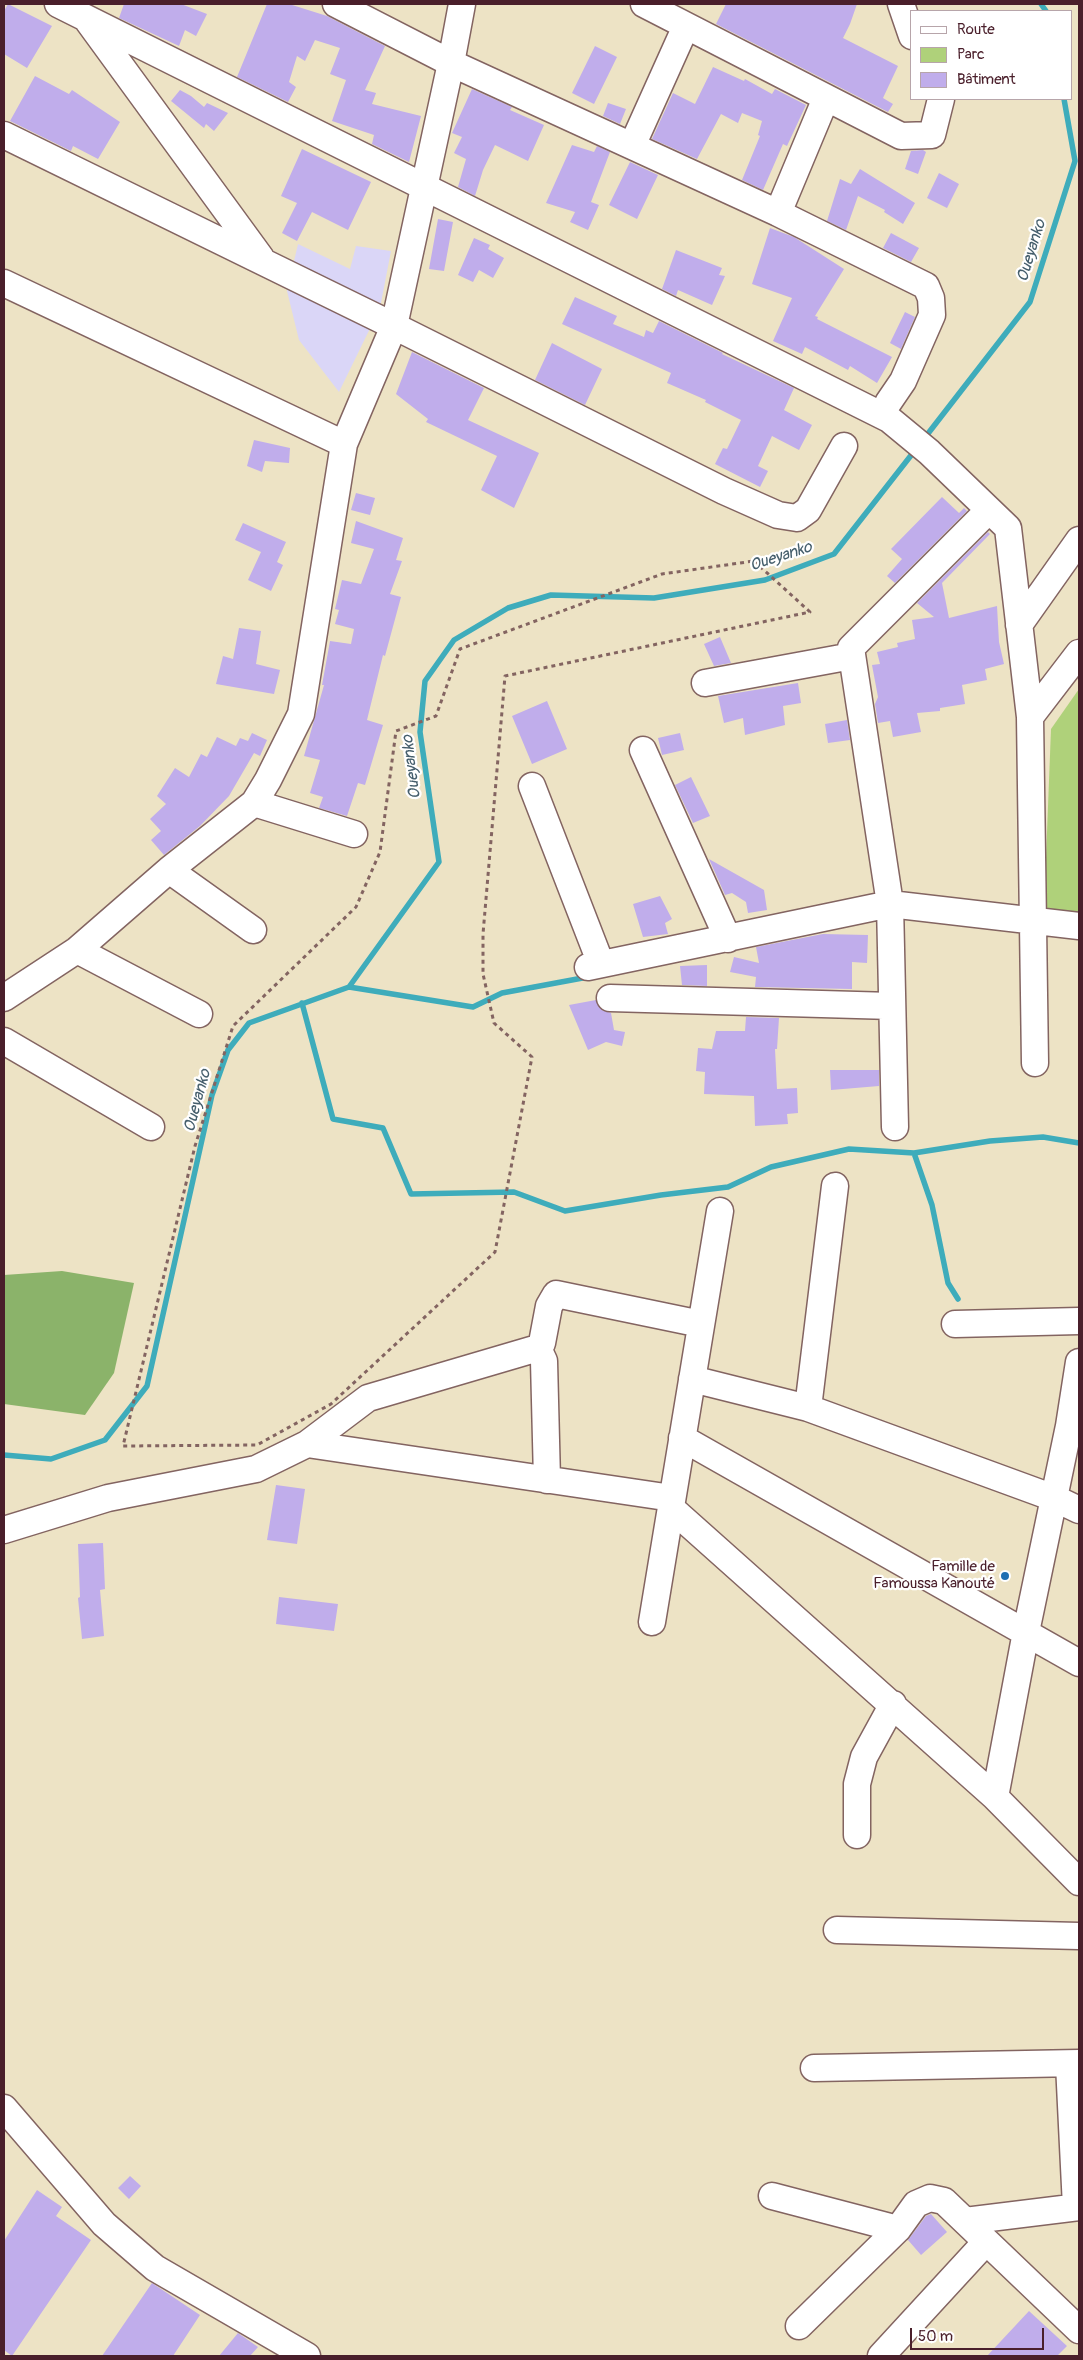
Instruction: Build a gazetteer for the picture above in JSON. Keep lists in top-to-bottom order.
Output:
{
  "water": ["Oueyanko"],
  "places": ["Famille de Famoussa Kanouté"],
  "legend": ["Route", "Parc", "Bâtiment"],
  "scale_bar": "50 m"
}
